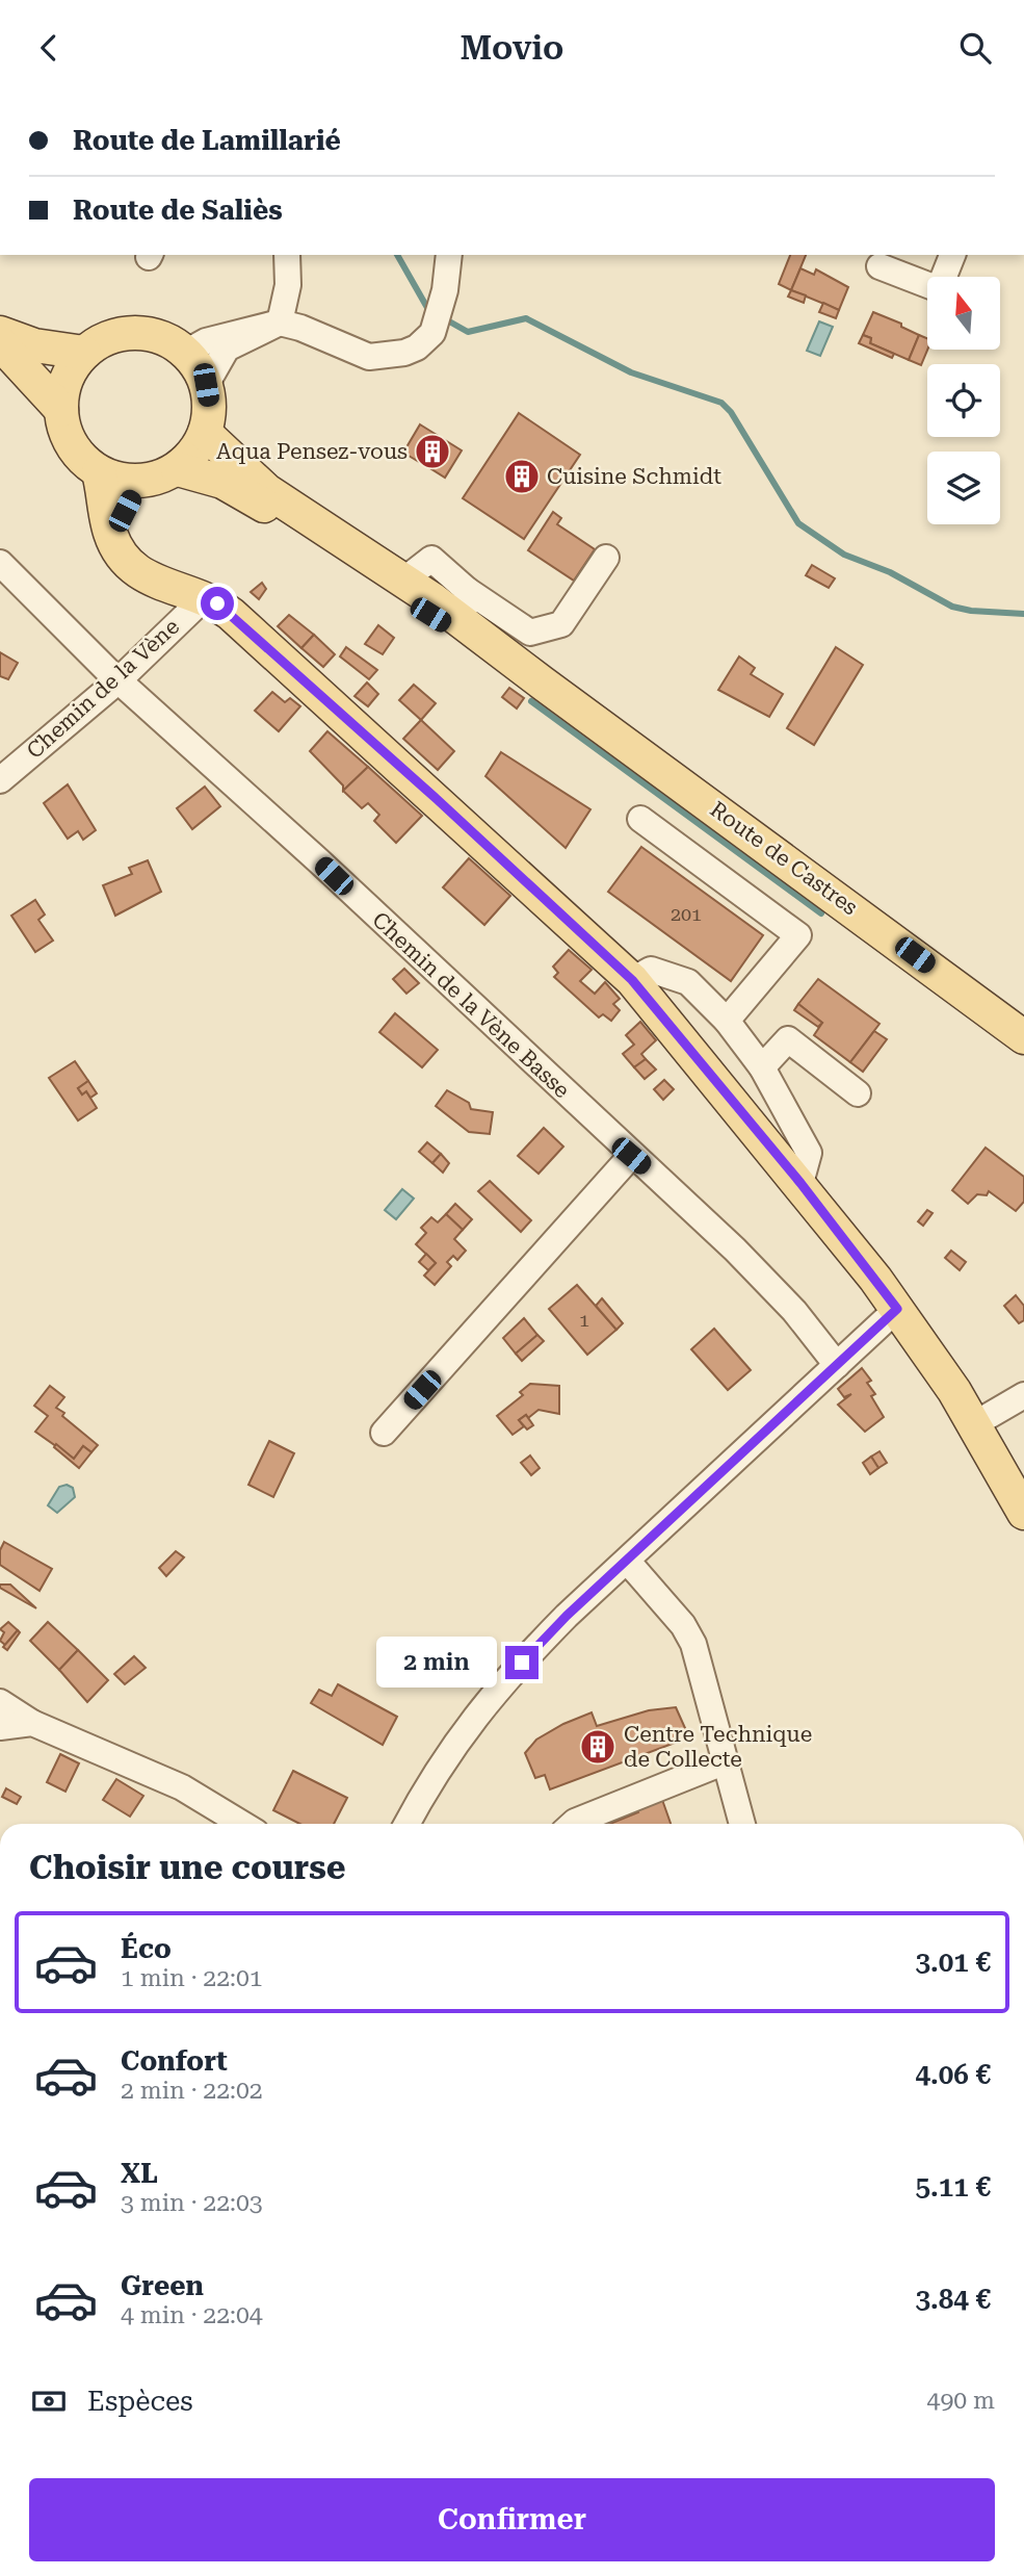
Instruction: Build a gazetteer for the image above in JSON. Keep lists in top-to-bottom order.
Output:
{
  "streets": {
    "main road": ["Route de Castres"],
    "street": ["Chemin de la Vène", "Chemin de la Vène Basse"]
  },
  "crossings": [
    ["Chemin de la Vène", "Chemin de la Vène Basse"]
  ],
  "places": {
    "building": ["Aqua Pensez-vous", "Cuisine Schmidt", "Centre Technique de Collecte"]
  },
  "house_numbers": ["201", "1"],
  "north": "top",
  "page": {
    "header": "Movio",
    "banner": ["Route de Lamillarié", "Route de Saliès"],
    "bubble": "2 min",
    "heading": "Choisir une course",
    "list": [
      {
        "name": "Éco",
        "note": "1 min · 22:01",
        "value": "3.01 €"
      },
      {
        "name": "Confort",
        "note": "2 min · 22:02",
        "value": "4.06 €"
      },
      {
        "name": "XL",
        "note": "3 min · 22:03",
        "value": "5.11 €"
      },
      {
        "name": "Green",
        "note": "4 min · 22:04",
        "value": "3.84 €"
      }
    ],
    "pay": ["Espèces", "490 m"],
    "buttons": "Confirmer"
  }
}
